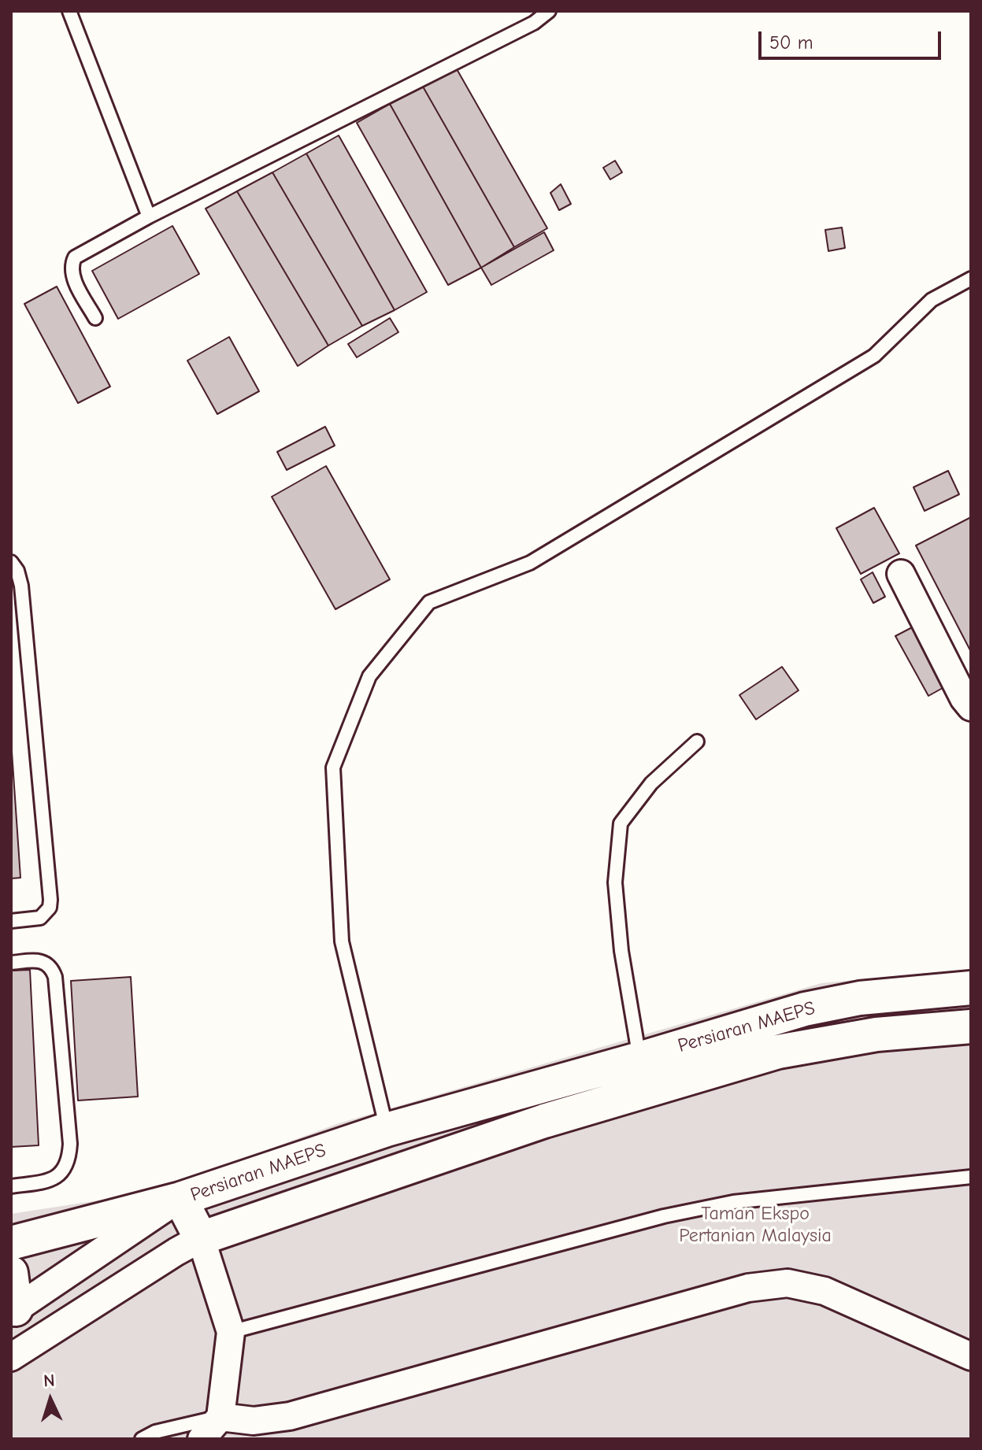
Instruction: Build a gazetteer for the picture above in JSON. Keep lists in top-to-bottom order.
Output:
{
  "streets": {
    "street": ["Persiaran MAEPS"]
  },
  "parks": ["Taman Ekspo Pertanian Malaysia"],
  "scale_bar": "50 m",
  "north": "top"
}
